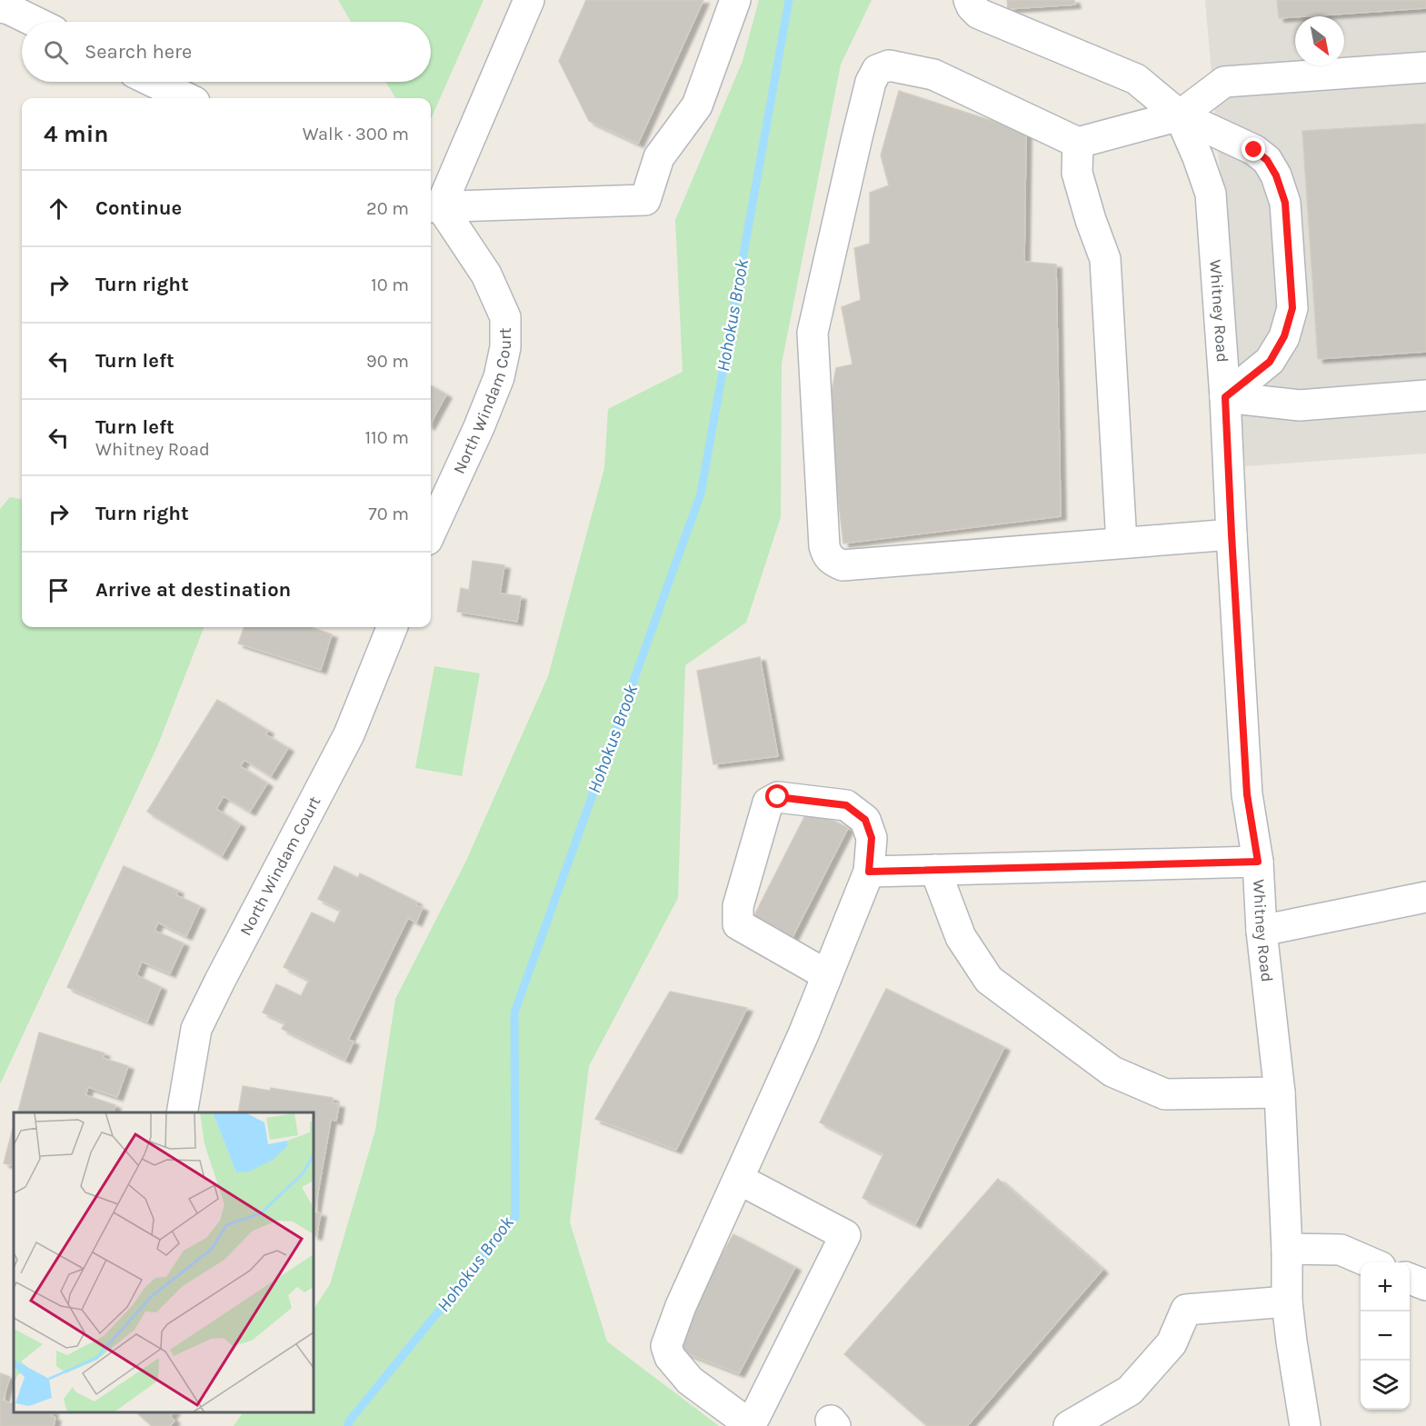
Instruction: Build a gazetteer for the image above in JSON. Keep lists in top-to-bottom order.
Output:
{
  "streets": {
    "street": ["Whitney Road", "North Windam Court"]
  },
  "water": ["Hohokus Brook"],
  "north": "bottom right",
  "page": {
    "search": "Search here",
    "heading": ["4 min", "Walk · 300 m"],
    "list": [
      ["Continue", "20 m"],
      ["Turn right", "10 m"],
      ["Turn left", "90 m"],
      ["Turn left", "Whitney Road", "110 m"],
      ["Turn right", "70 m"],
      "Arrive at destination"
    ],
    "map_buttons": ["+", "−"]
  }
}
